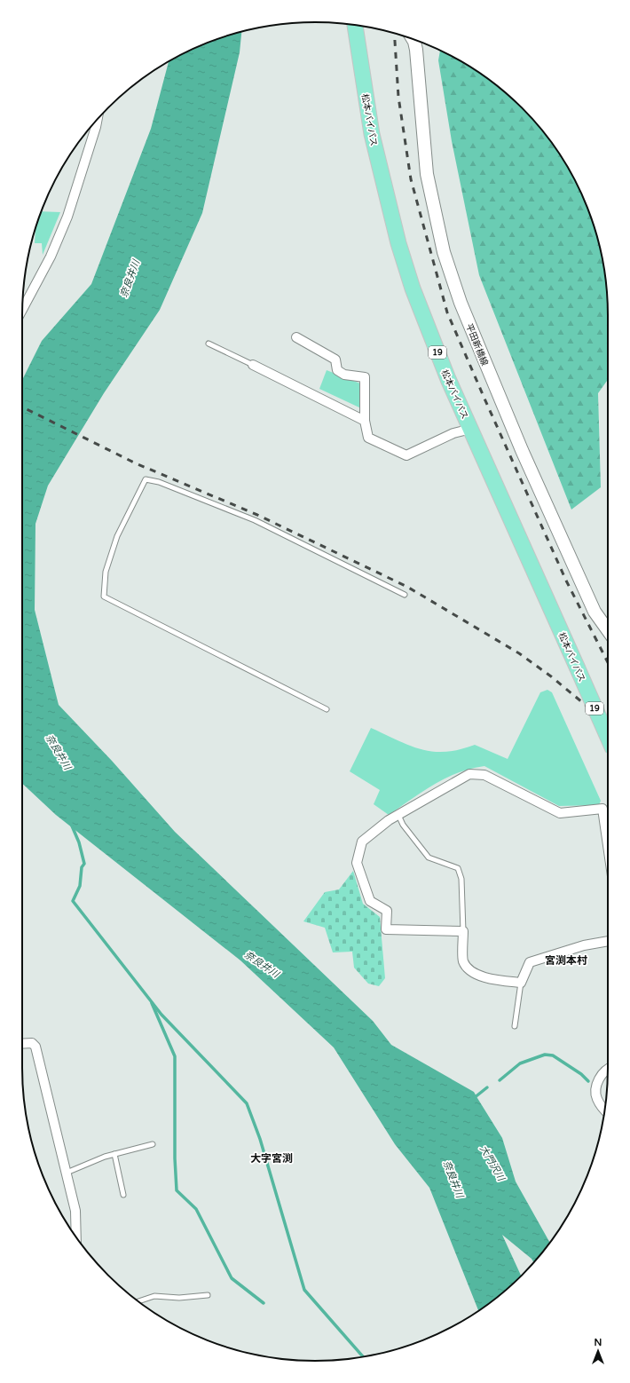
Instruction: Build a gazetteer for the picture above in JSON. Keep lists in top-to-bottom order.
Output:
{
  "streets": {
    "highway": ["松本バイパス", "19"],
    "main road": ["平田新橋線"]
  },
  "districts": ["宮渕本村", "大字宮渕"],
  "water": ["奈良井川", "大門沢川"],
  "north": "top"
}
